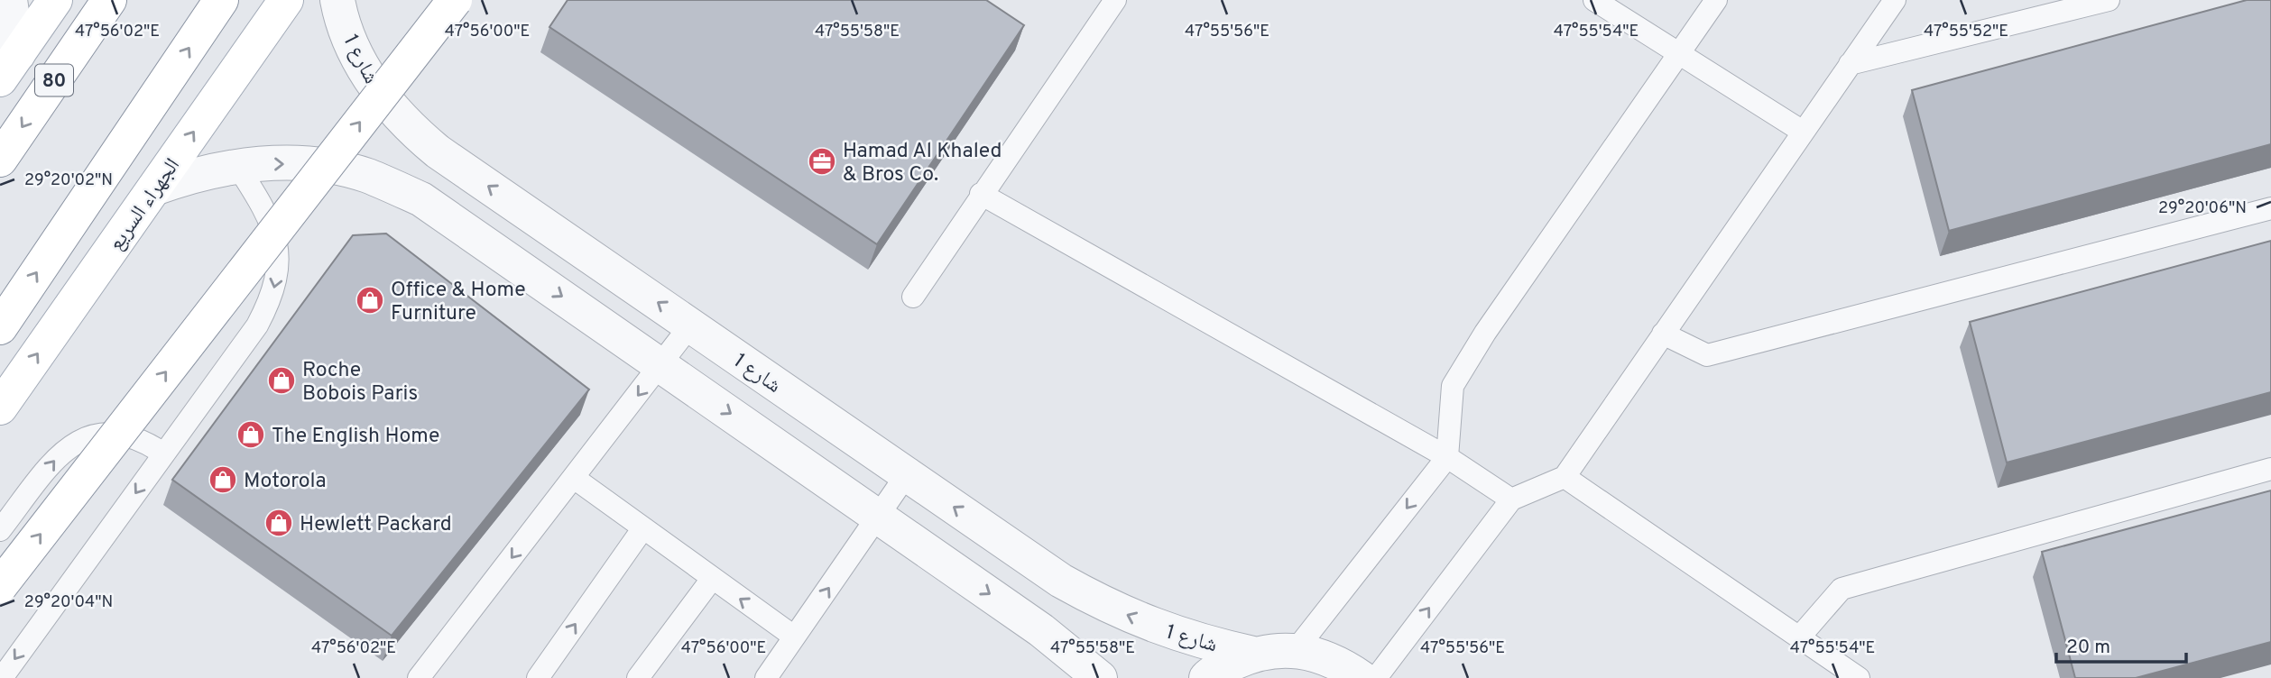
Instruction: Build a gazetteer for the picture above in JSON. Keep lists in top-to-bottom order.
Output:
{
  "streets": {
    "main road": ["80", "الجهراء السريع"],
    "street": ["شارع 1"]
  },
  "places": {
    "office": ["Hamad Al Khaled & Bros Co."],
    "shop": [
      "Office & Home Furniture",
      "Roche Bobois Paris",
      "The English Home",
      "Motorola",
      "Hewlett Packard"
    ]
  },
  "scale_bar": "20 m",
  "coordinates": [
    "47°56'02\"E",
    "47°56'00\"E",
    "47°55'58\"E",
    "47°55'54\"E",
    "47°55'52\"E",
    "47°55'56\"E",
    "29°20'02\"N",
    "29°20'06\"N",
    "29°20'04\"N"
  ]
}
